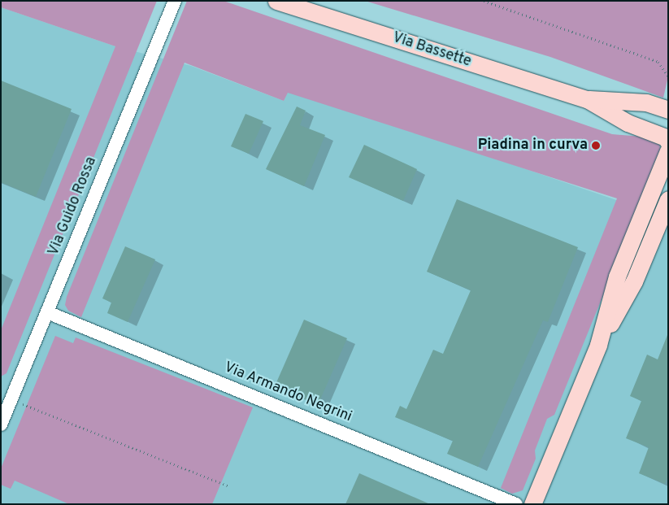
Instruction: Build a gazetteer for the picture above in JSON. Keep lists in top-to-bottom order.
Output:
{
  "streets": {
    "main road": ["Via Bassette"],
    "street": ["Via Guido Rossa", "Via Armando Negrini"]
  },
  "crossings": [
    ["Via Guido Rossa", "Via Armando Negrini"]
  ],
  "places": ["Piadina in curva"]
}
